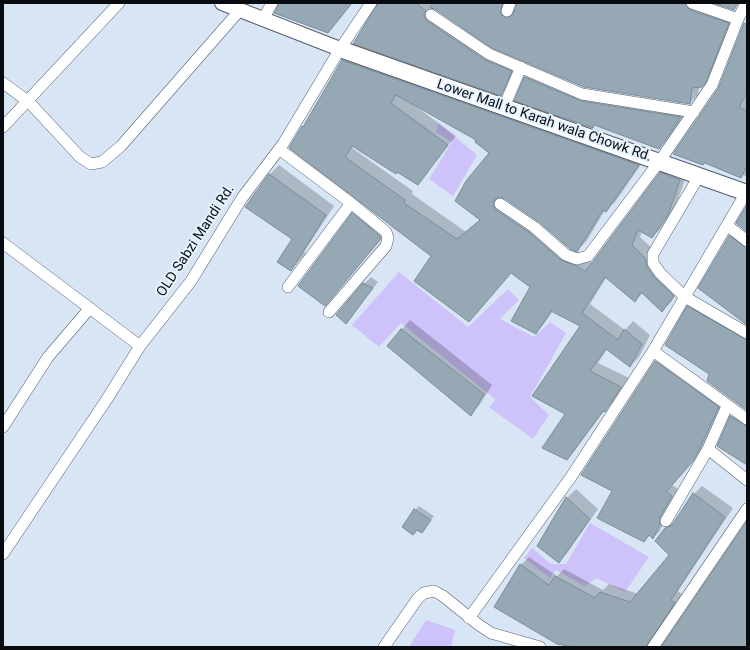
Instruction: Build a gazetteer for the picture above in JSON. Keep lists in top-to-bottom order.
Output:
{
  "streets": {
    "main road": ["Lower Mall to Karah wala Chowk Rd."],
    "street": ["OLD Sabzi Mandi Rd."]
  },
  "crossings": [
    ["Lower Mall to Karah wala Chowk Rd.", "OLD Sabzi Mandi Rd."]
  ]
}
